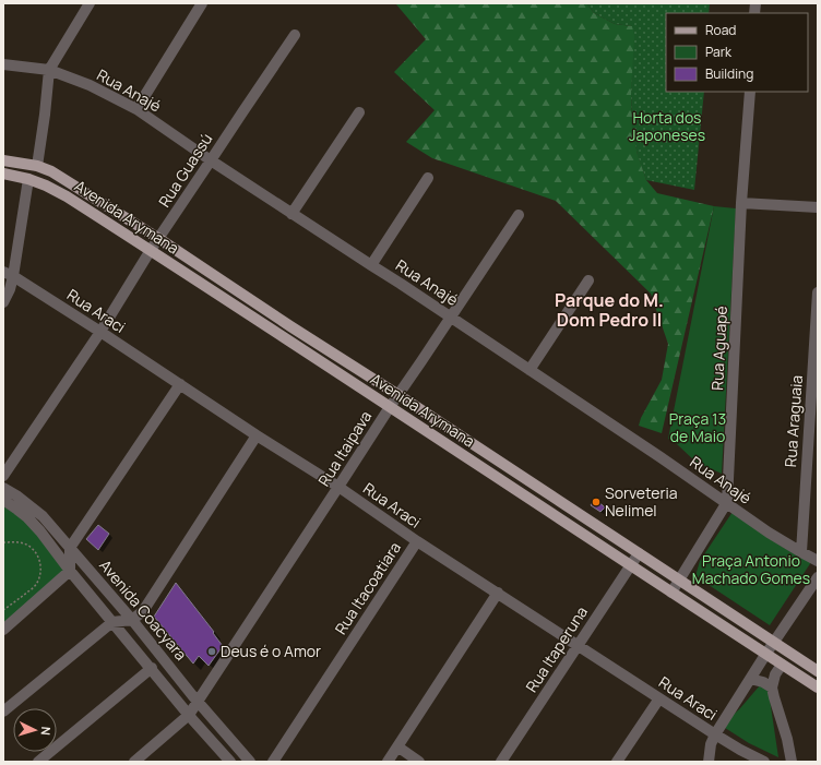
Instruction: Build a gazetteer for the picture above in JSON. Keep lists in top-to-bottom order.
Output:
{
  "streets": {
    "main road": ["Avenida Arymana"],
    "street": [
      "Rua Anajé",
      "Rua Guassú",
      "Rua Araci",
      "Rua Aguapé",
      "Rua Araguaia",
      "Rua Itaipava",
      "Rua Itacoatiara",
      "Avenida Coacyara",
      "Rua Itaperuna"
    ]
  },
  "crossings": [
    ["Rua Anajé", "Rua Guassú"],
    ["Rua Anajé", "Rua Aguapé"],
    ["Rua Anajé", "Rua Araguaia"],
    ["Rua Anajé", "Rua Itaipava"],
    ["Rua Guassú", "Avenida Arymana"],
    ["Rua Guassú", "Rua Araci"],
    ["Avenida Arymana", "Rua Aguapé"],
    ["Avenida Arymana", "Rua Itaipava"],
    ["Avenida Arymana", "Rua Itaperuna"],
    ["Rua Araci", "Rua Itaipava"],
    ["Rua Araci", "Rua Itacoatiara"],
    ["Rua Araci", "Rua Itaperuna"],
    ["Rua Itaipava", "Avenida Coacyara"]
  ],
  "districts": ["Parque do M. Dom Pedro II"],
  "parks": ["Horta dos Japoneses", "Praça 13 de Maio", "Praça Antonio Machado Gomes"],
  "places": ["Sorveteria Nelimel", "Deus é o Amor"],
  "legend": ["Road", "Park", "Building"],
  "north": "right"
}
